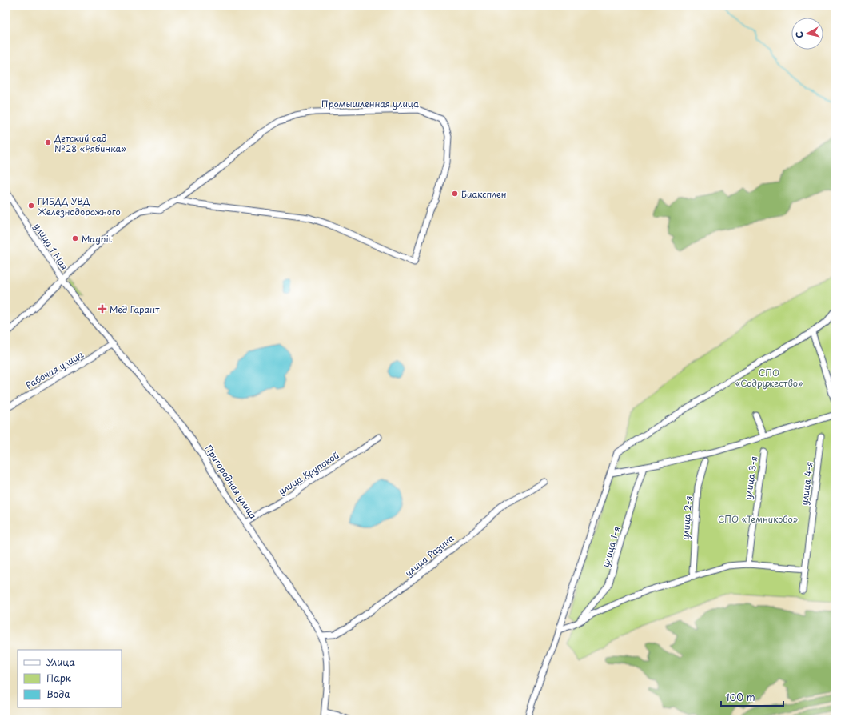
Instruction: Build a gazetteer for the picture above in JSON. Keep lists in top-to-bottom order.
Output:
{
  "streets": {
    "street": [
      "Промышленная улица",
      "улица 1 Мая",
      "Рабочая улица",
      "улица Крупской",
      "улица 3-я",
      "Пригородная улица",
      "улица 4-я",
      "улица 2-я",
      "улица 1-я",
      "улица Разина"
    ]
  },
  "crossings": [
    ["Промышленная улица", "улица 1 Мая"],
    ["Промышленная улица", "Пригородная улица"],
    ["улица 1 Мая", "Пригородная улица"],
    ["Рабочая улица", "Пригородная улица"],
    ["улица Крупской", "Пригородная улица"],
    ["Пригородная улица", "улица Разина"]
  ],
  "parks": ["СПО «Содружество»", "СПО «Темниково»"],
  "places": {
    "other": [
      "Детский сад №28 «Рябинка»",
      "Биаксплен",
      "ГИБДД УВД Железнодорожного",
      "Magnit"
    ],
    "health": ["Мед Гарант"]
  },
  "legend": ["Улица", "Парк", "Вода"],
  "scale_bar": "100 m",
  "north": "left"
}
